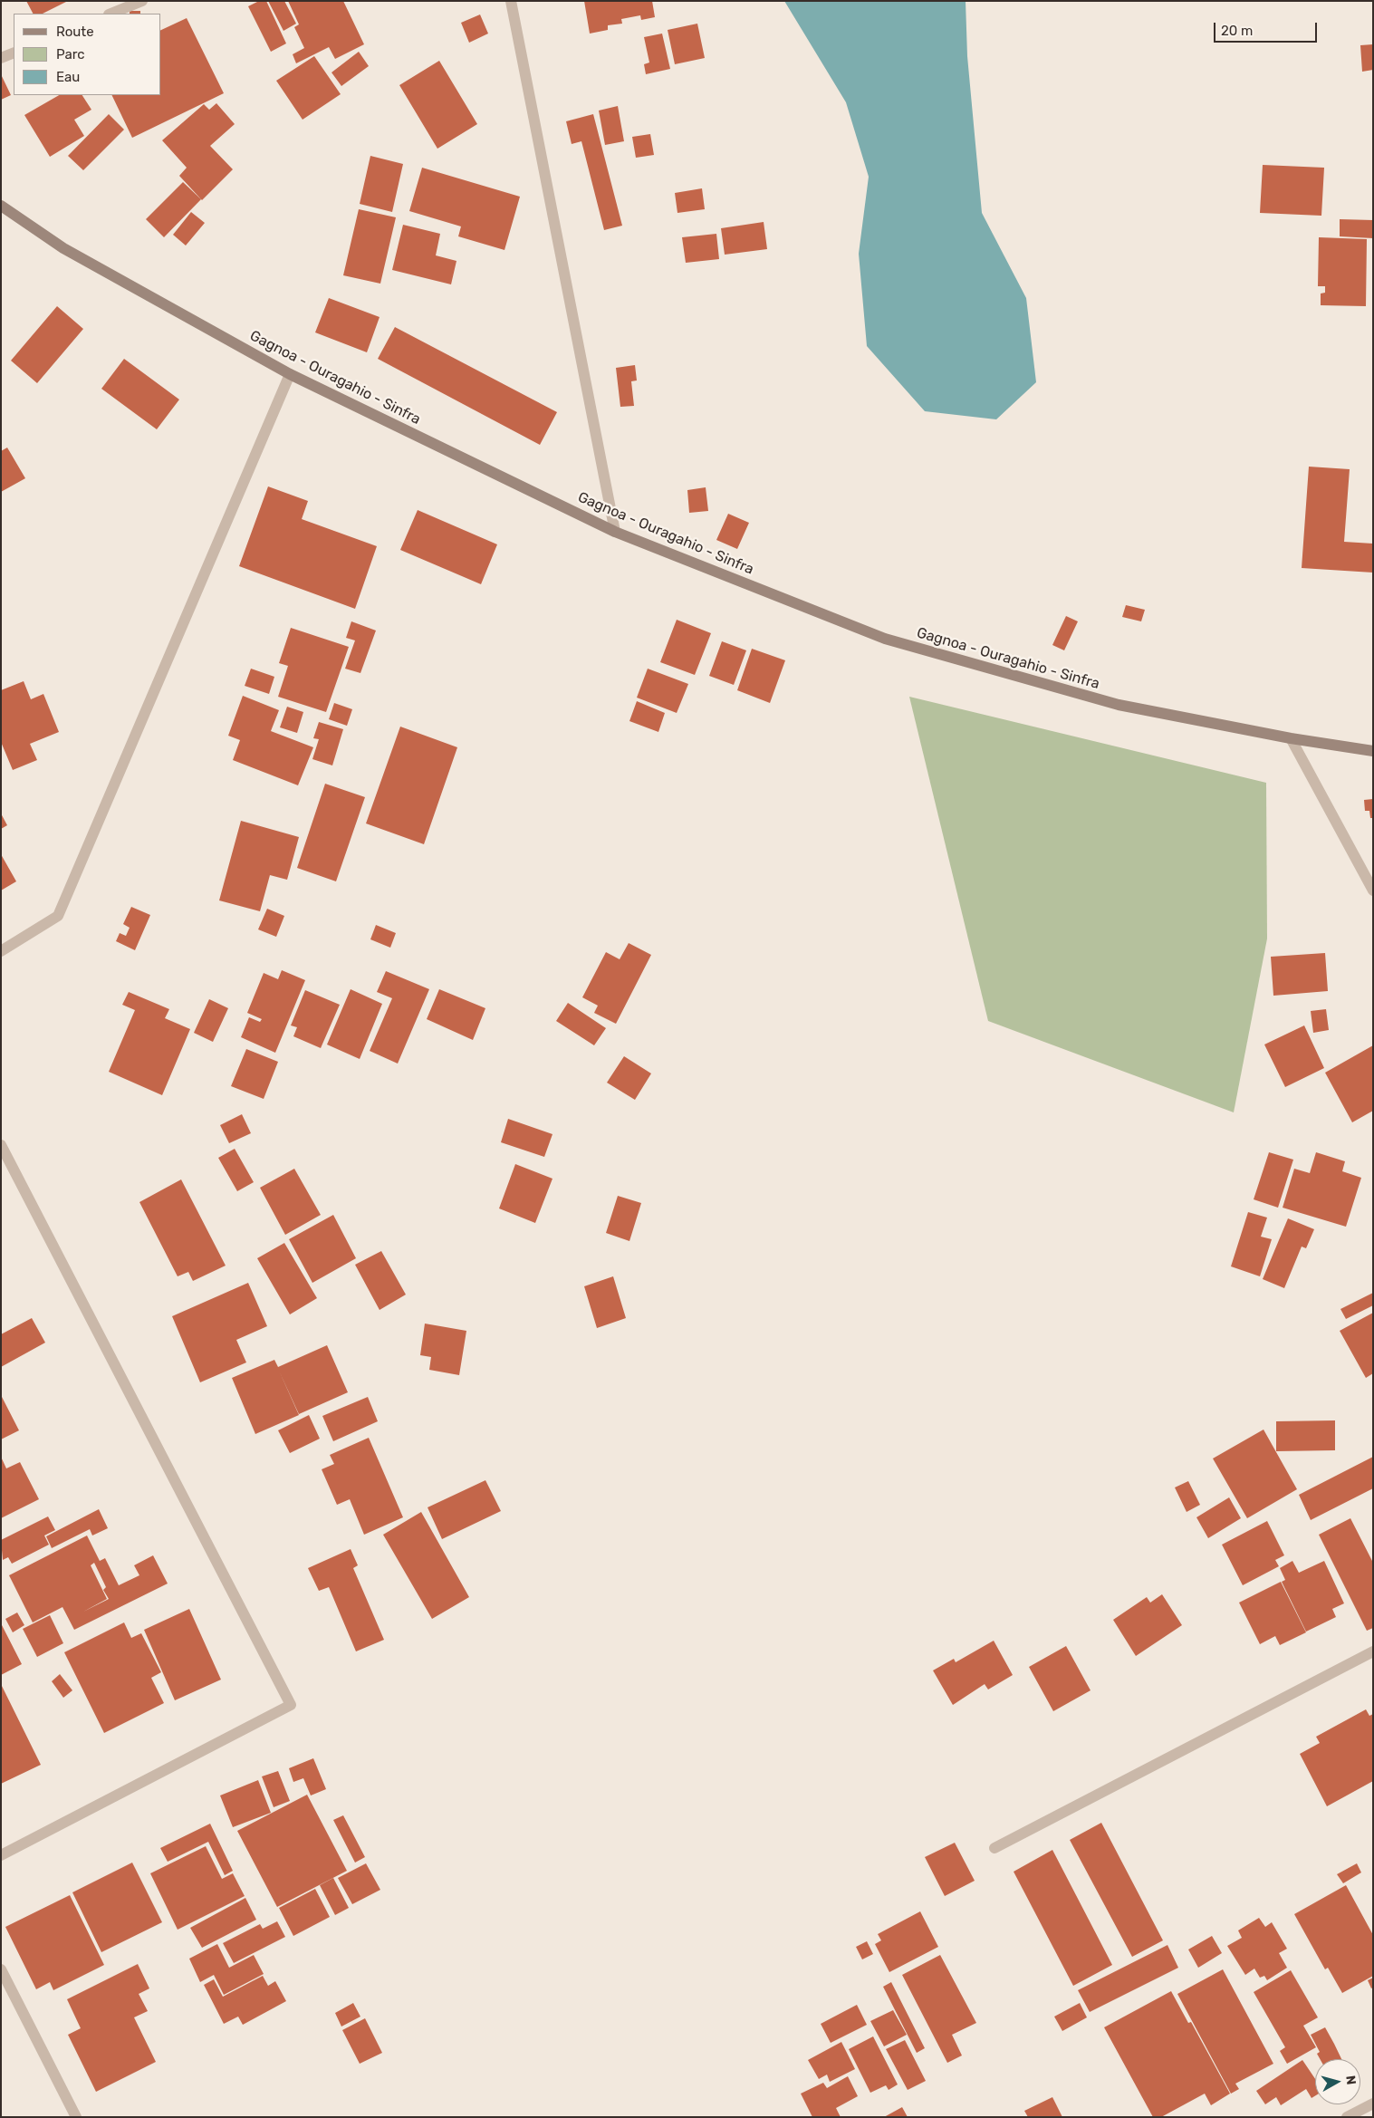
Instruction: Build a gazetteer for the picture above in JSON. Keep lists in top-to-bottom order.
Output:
{
  "streets": {
    "main road": ["Gagnoa - Ouragahio - Sinfra"]
  },
  "legend": ["Route", "Parc", "Eau"],
  "scale_bar": "20 m",
  "north": "right"
}
